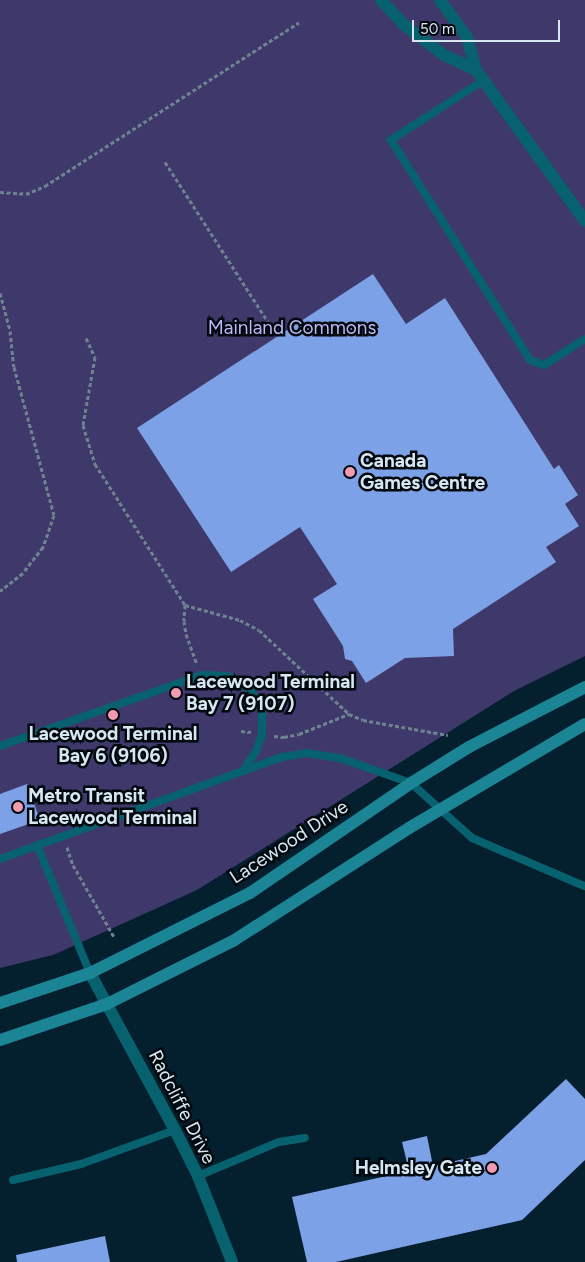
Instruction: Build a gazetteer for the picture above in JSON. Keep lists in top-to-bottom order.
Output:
{
  "streets": {
    "main road": ["Lacewood Drive"],
    "street": ["Radcliffe Drive"]
  },
  "crossings": [
    ["Lacewood Drive", "Radcliffe Drive"]
  ],
  "parks": ["Mainland Commons"],
  "places": [
    "Canada Games Centre",
    "Lacewood Terminal Bay 7 (9107)",
    "Lacewood Terminal Bay 6 (9106)",
    "Metro Transit Lacewood Terminal",
    "Helmsley Gate"
  ],
  "scale_bar": "50 m"
}
